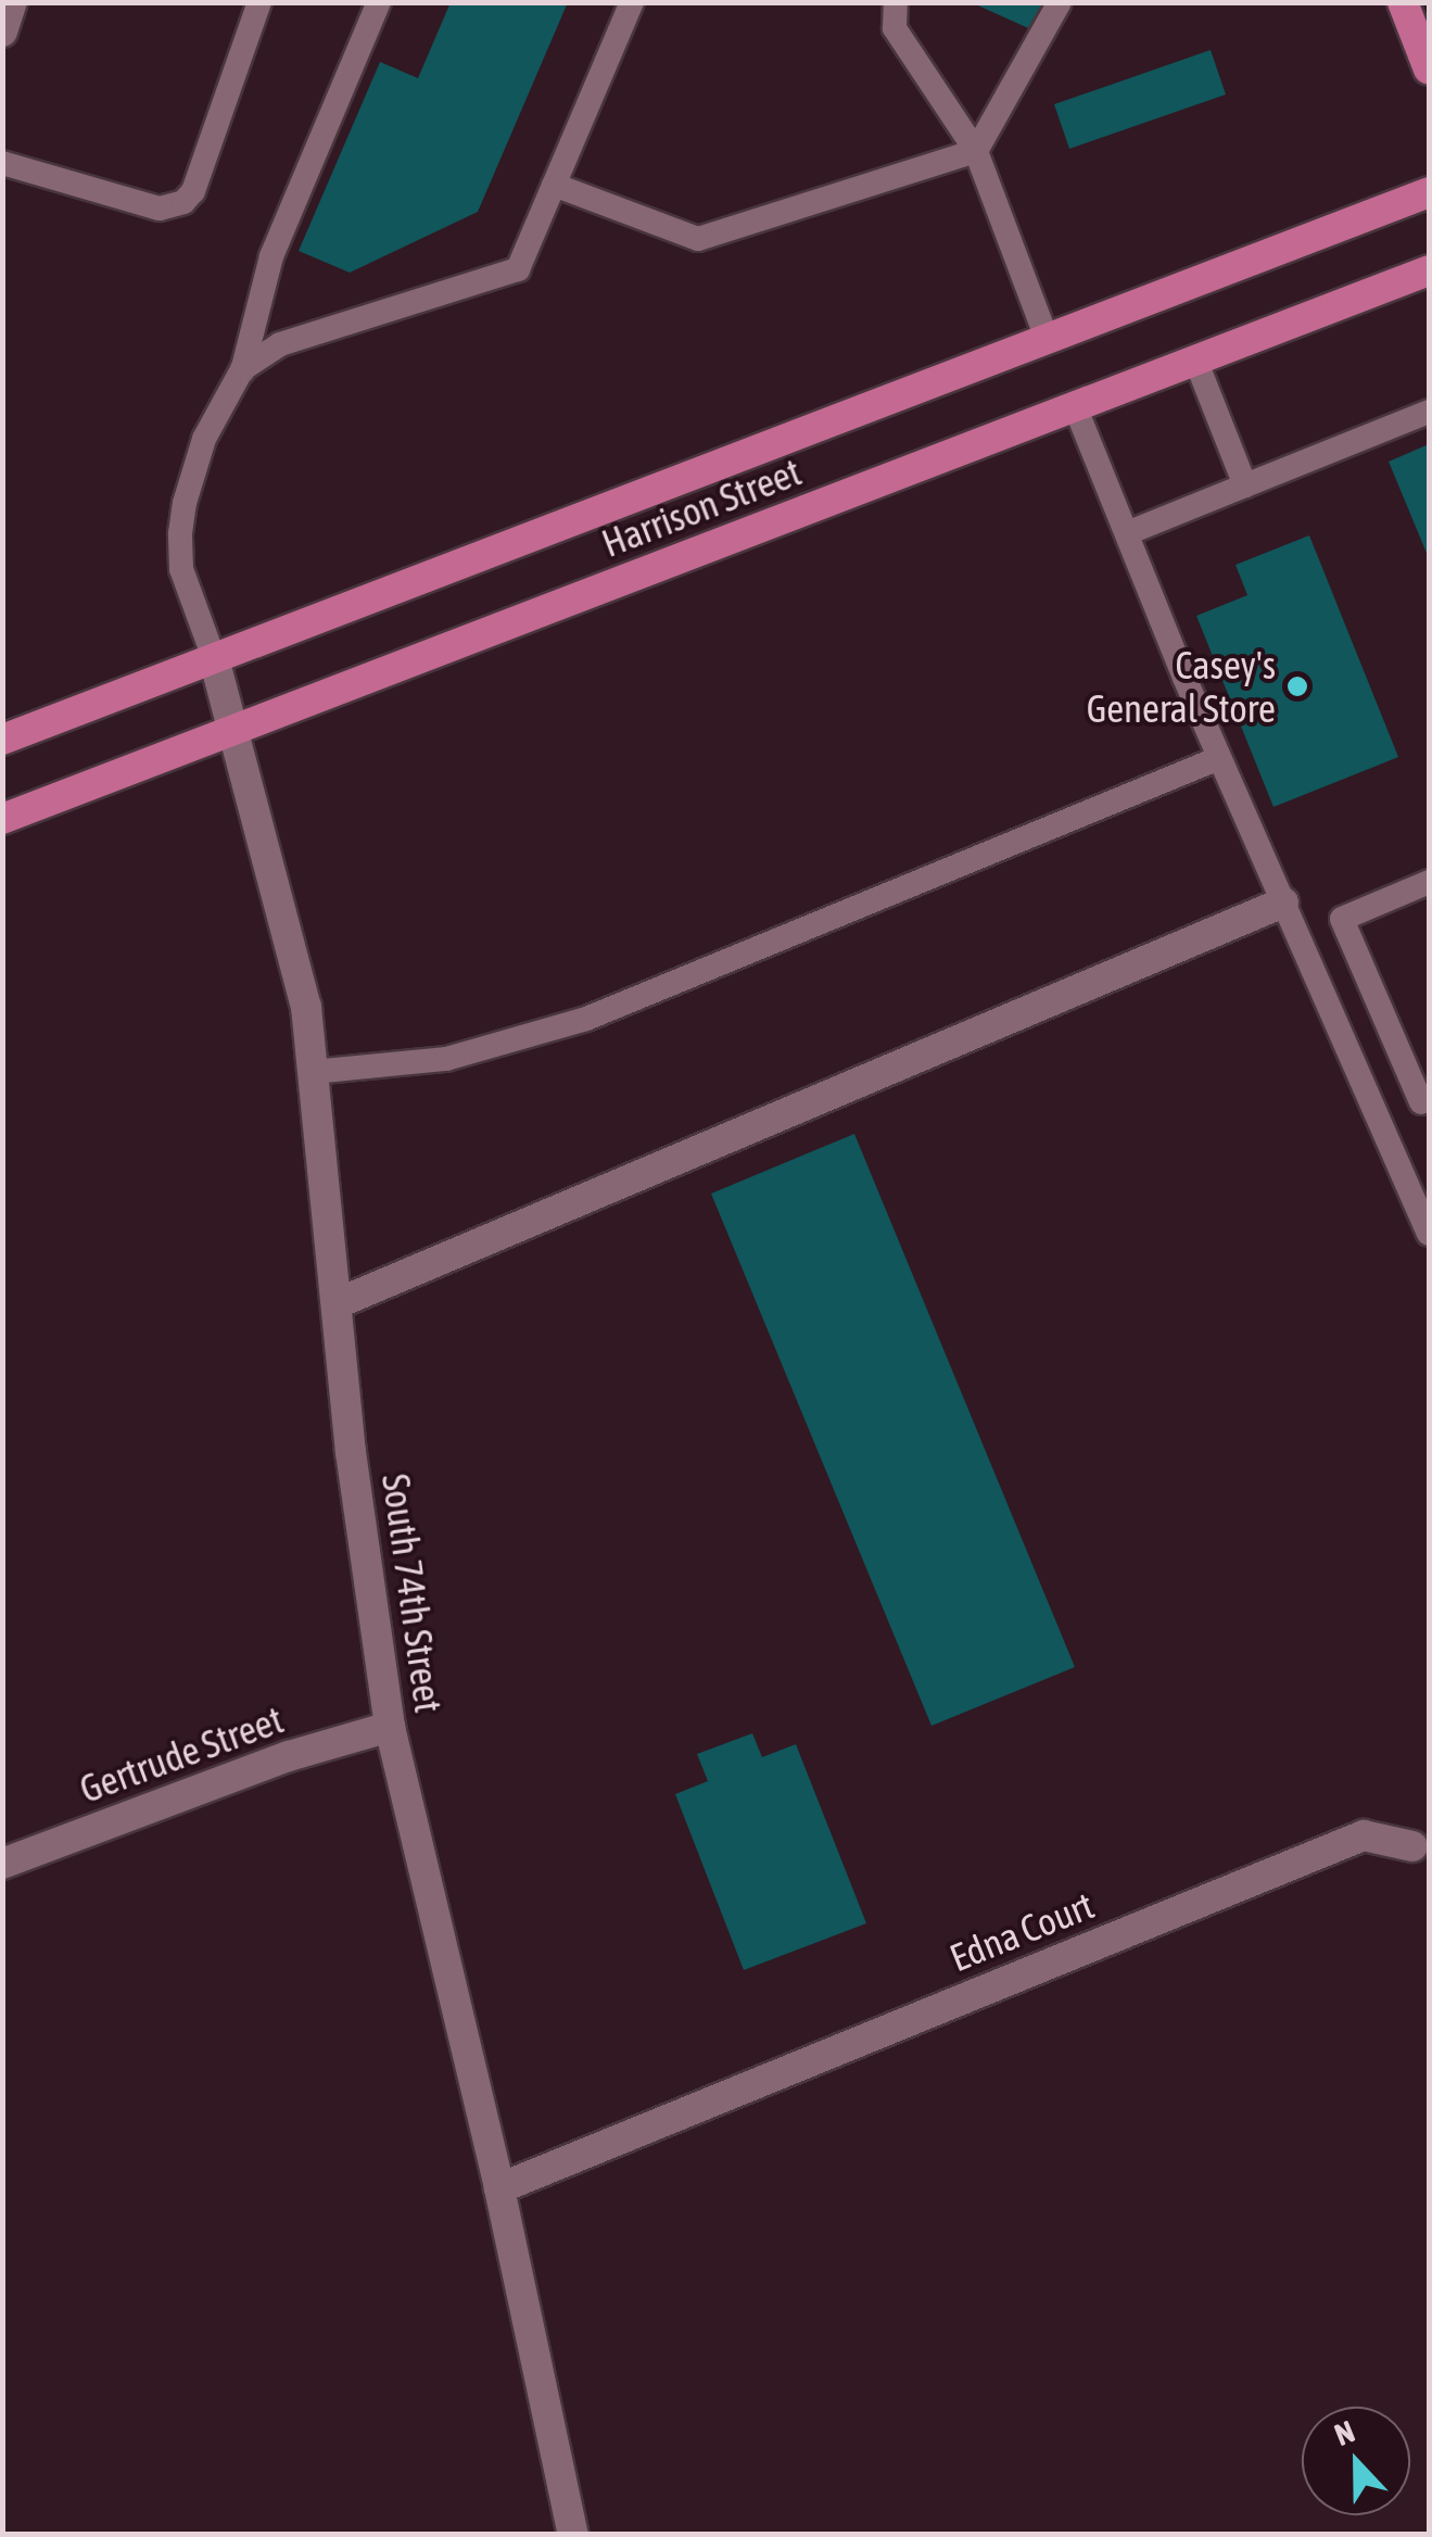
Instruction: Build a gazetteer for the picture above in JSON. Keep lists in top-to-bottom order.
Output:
{
  "streets": {
    "main road": ["Harrison Street"],
    "street": ["South 74th Street", "Gertrude Street", "Edna Court"]
  },
  "crossings": [
    ["Harrison Street", "South 74th Street"],
    ["South 74th Street", "Gertrude Street"],
    ["South 74th Street", "Edna Court"]
  ],
  "places": ["Casey's General Store"],
  "north": "top"
}
